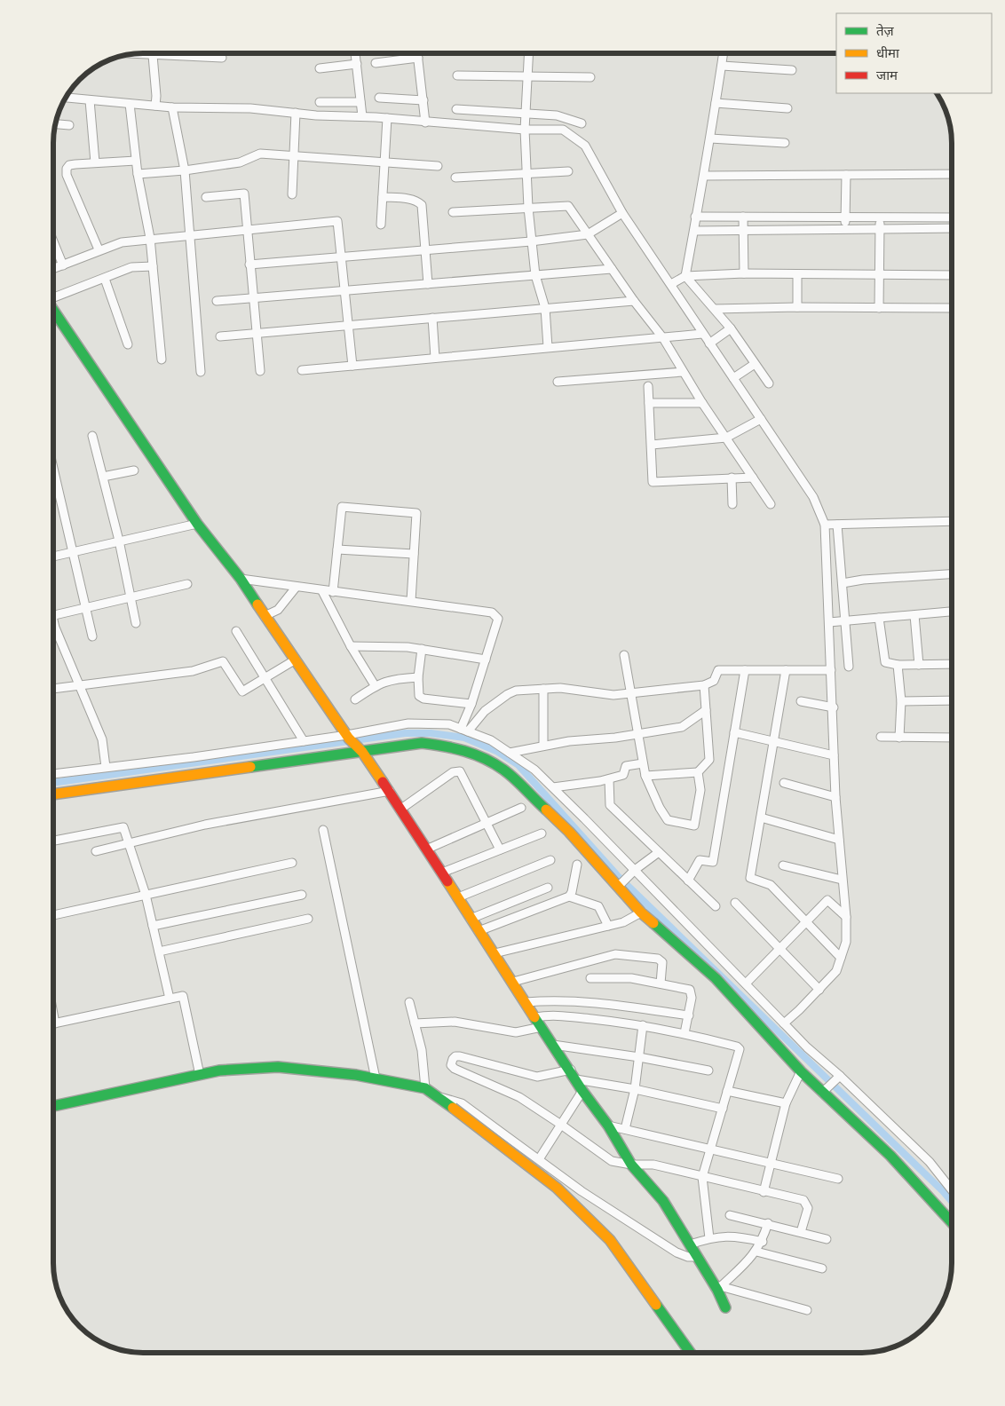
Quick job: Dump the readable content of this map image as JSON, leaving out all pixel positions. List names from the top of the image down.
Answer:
{
  "legend": ["तेज़", "धीमा", "जाम"]
}
